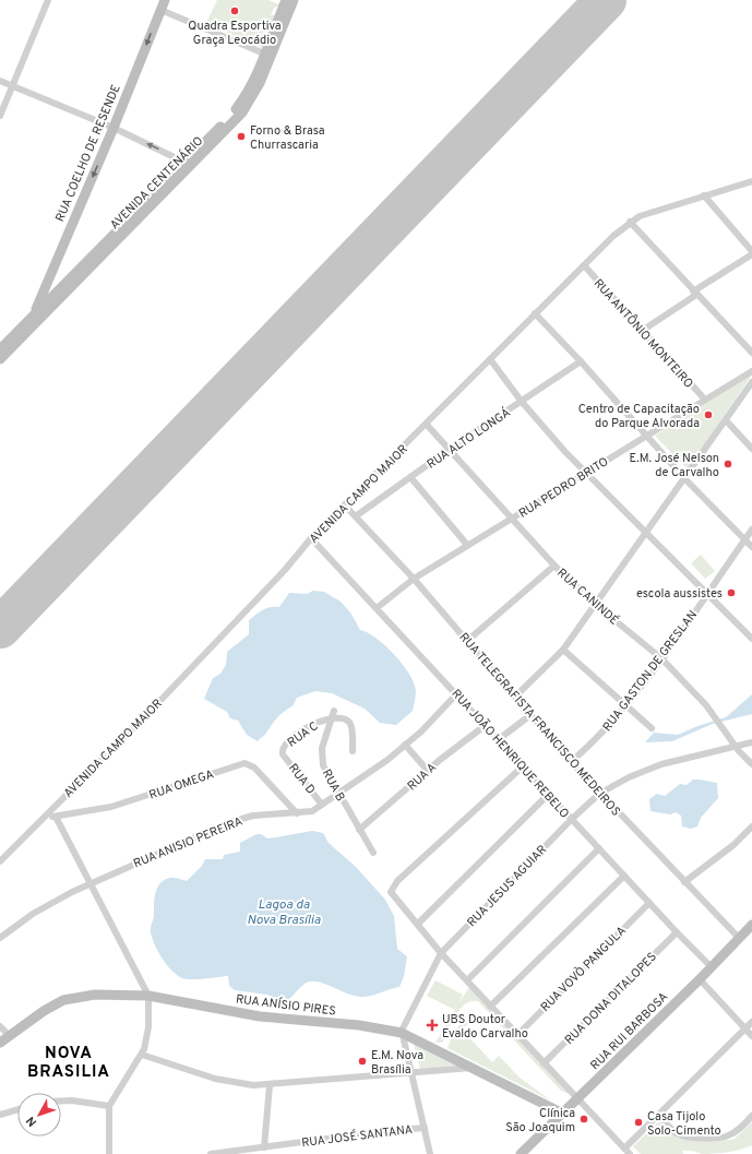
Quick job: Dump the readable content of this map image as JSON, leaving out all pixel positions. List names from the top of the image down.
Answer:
{
  "streets": {
    "main road": [
      "RUA COELHO DE RESENDE",
      "AVENIDA CENTENÁRIO",
      "RUA ANÍSIO PIRES",
      "RUA RUI BARBOSA"
    ],
    "street": [
      "RUA ANTÔNIO MONTEIRO",
      "RUA ALTO LONGÁ",
      "RUA PEDRO BRITO",
      "AVENIDA CAMPO MAIOR",
      "RUA CANINDÉ",
      "RUA GASTON DE GRESLAN",
      "RUA TELEGRAFISTA FRANCISCO MEDEIROS",
      "RUA C",
      "RUA JOÃO HENRIQUE REBELO",
      "RUA A",
      "RUA D",
      "RUA OMEGA",
      "RUA B",
      "RUA ANISIO PEREIRA",
      "RUA JESUS AGUIAR",
      "RUA VOVÒ PANGULA",
      "RUA DONA DITALOPES",
      "RUA JOSÉ SANTANA"
    ]
  },
  "crossings": [
    ["RUA COELHO DE RESENDE", "AVENIDA CENTENÁRIO"],
    ["RUA ANTÔNIO MONTEIRO", "RUA PEDRO BRITO"],
    ["RUA ANTÔNIO MONTEIRO", "AVENIDA CAMPO MAIOR"],
    ["RUA ALTO LONGÁ", "RUA CANINDÉ"],
    ["RUA ALTO LONGÁ", "RUA TELEGRAFISTA FRANCISCO MEDEIROS"],
    ["RUA PEDRO BRITO", "RUA CANINDÉ"],
    ["RUA PEDRO BRITO", "RUA TELEGRAFISTA FRANCISCO MEDEIROS"],
    ["RUA PEDRO BRITO", "RUA JOÃO HENRIQUE REBELO"],
    ["AVENIDA CAMPO MAIOR", "RUA CANINDÉ"],
    ["AVENIDA CAMPO MAIOR", "RUA TELEGRAFISTA FRANCISCO MEDEIROS"],
    ["AVENIDA CAMPO MAIOR", "RUA JOÃO HENRIQUE REBELO"],
    ["AVENIDA CAMPO MAIOR", "RUA OMEGA"],
    ["RUA CANINDÉ", "RUA GASTON DE GRESLAN"],
    ["RUA CANINDÉ", "RUA JESUS AGUIAR"],
    ["RUA GASTON DE GRESLAN", "RUA TELEGRAFISTA FRANCISCO MEDEIROS"],
    ["RUA TELEGRAFISTA FRANCISCO MEDEIROS", "RUA JESUS AGUIAR"],
    ["RUA TELEGRAFISTA FRANCISCO MEDEIROS", "RUA RUI BARBOSA"],
    ["RUA C", "RUA D"],
    ["RUA C", "RUA B"],
    ["RUA JOÃO HENRIQUE REBELO", "RUA A"],
    ["RUA JOÃO HENRIQUE REBELO", "RUA ANISIO PEREIRA"],
    ["RUA JOÃO HENRIQUE REBELO", "RUA JESUS AGUIAR"],
    ["RUA JOÃO HENRIQUE REBELO", "RUA VOVÒ PANGULA"],
    ["RUA JOÃO HENRIQUE REBELO", "RUA DONA DITALOPES"],
    ["RUA JOÃO HENRIQUE REBELO", "RUA RUI BARBOSA"],
    ["RUA A", "RUA B"],
    ["RUA D", "RUA ANISIO PEREIRA"],
    ["RUA OMEGA", "RUA ANISIO PEREIRA"],
    ["RUA B", "RUA ANISIO PEREIRA"],
    ["RUA JESUS AGUIAR", "RUA ANÍSIO PIRES"],
    ["RUA ANÍSIO PIRES", "RUA RUI BARBOSA"]
  ],
  "one_way": ["RUA COELHO DE RESENDE"],
  "districts": ["NOVA BRASILIA"],
  "water": ["Lagoa da Nova Brasília"],
  "places": {
    "other": [
      "Quadra Esportiva Graça Leocádio",
      "Forno & Brasa Churrascaria",
      "Centro de Capacitação do Parque Alvorada",
      "E.M. José Nelson de Carvalho",
      "escola aussistes",
      "E.M. Nova Brasília",
      "Clínica São Joaquim",
      "Casa Tijolo Solo-Cimento"
    ],
    "health": ["UBS Doutor Evaldo Carvalho"]
  },
  "north": "bottom left"
}
